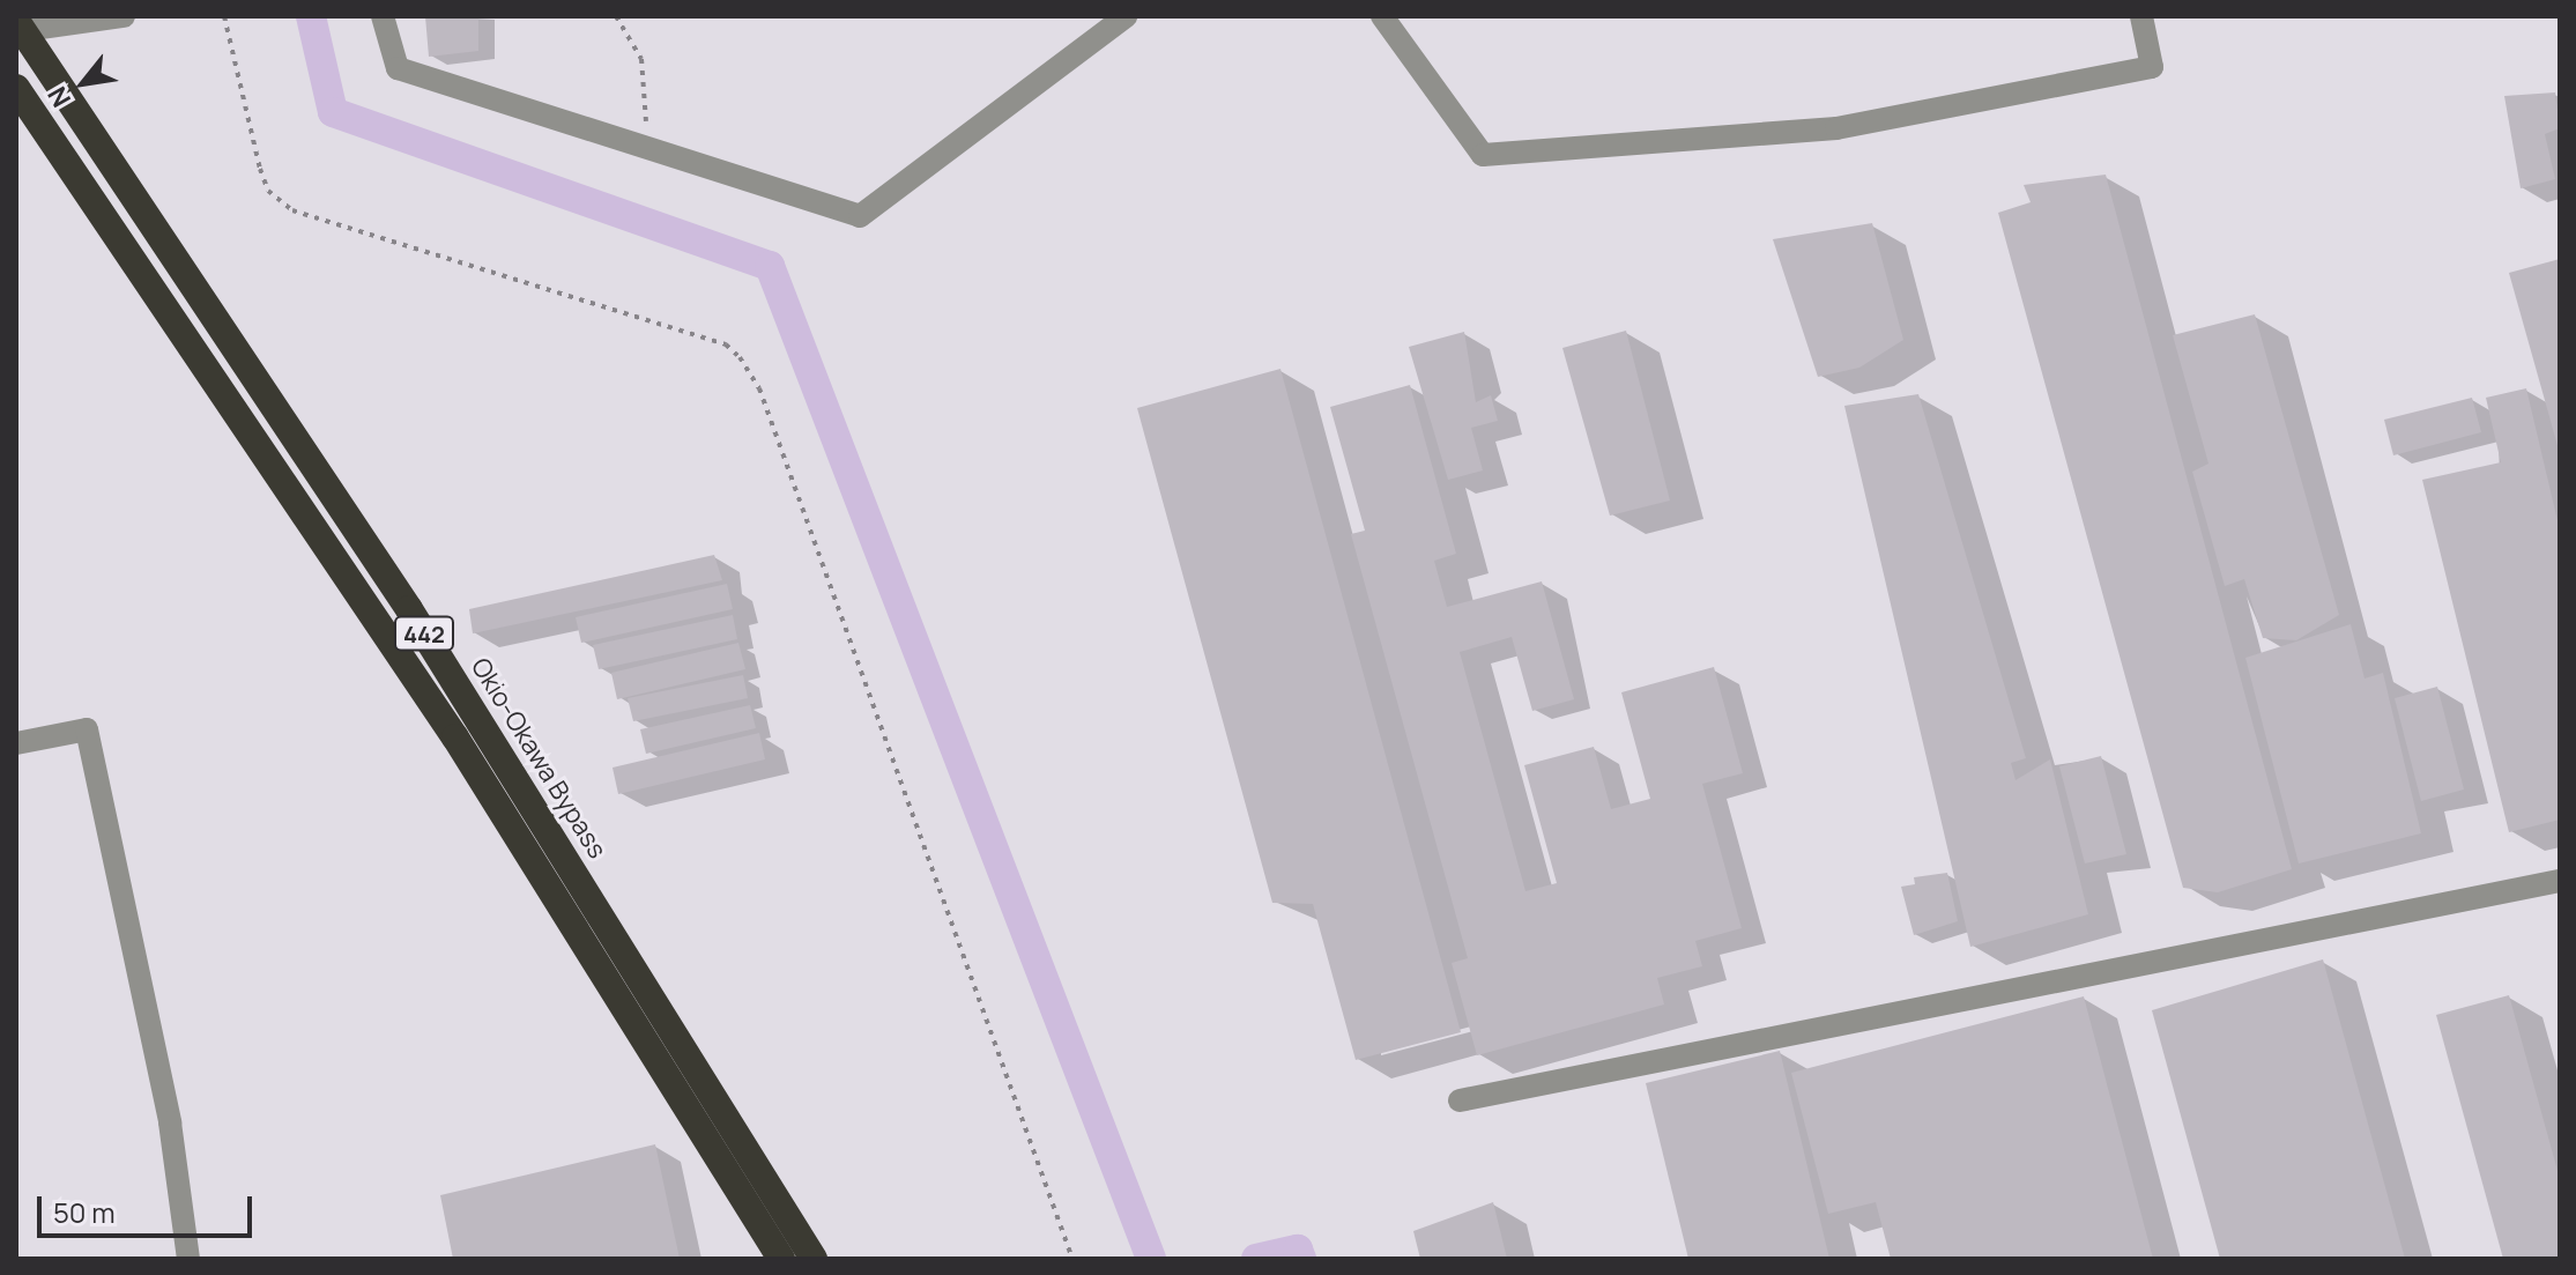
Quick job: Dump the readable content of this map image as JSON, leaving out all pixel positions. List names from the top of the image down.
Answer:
{
  "streets": {
    "highway": ["442", "Okio-Okawa Bypass"]
  },
  "scale_bar": "50 m",
  "north": "bottom left"
}
